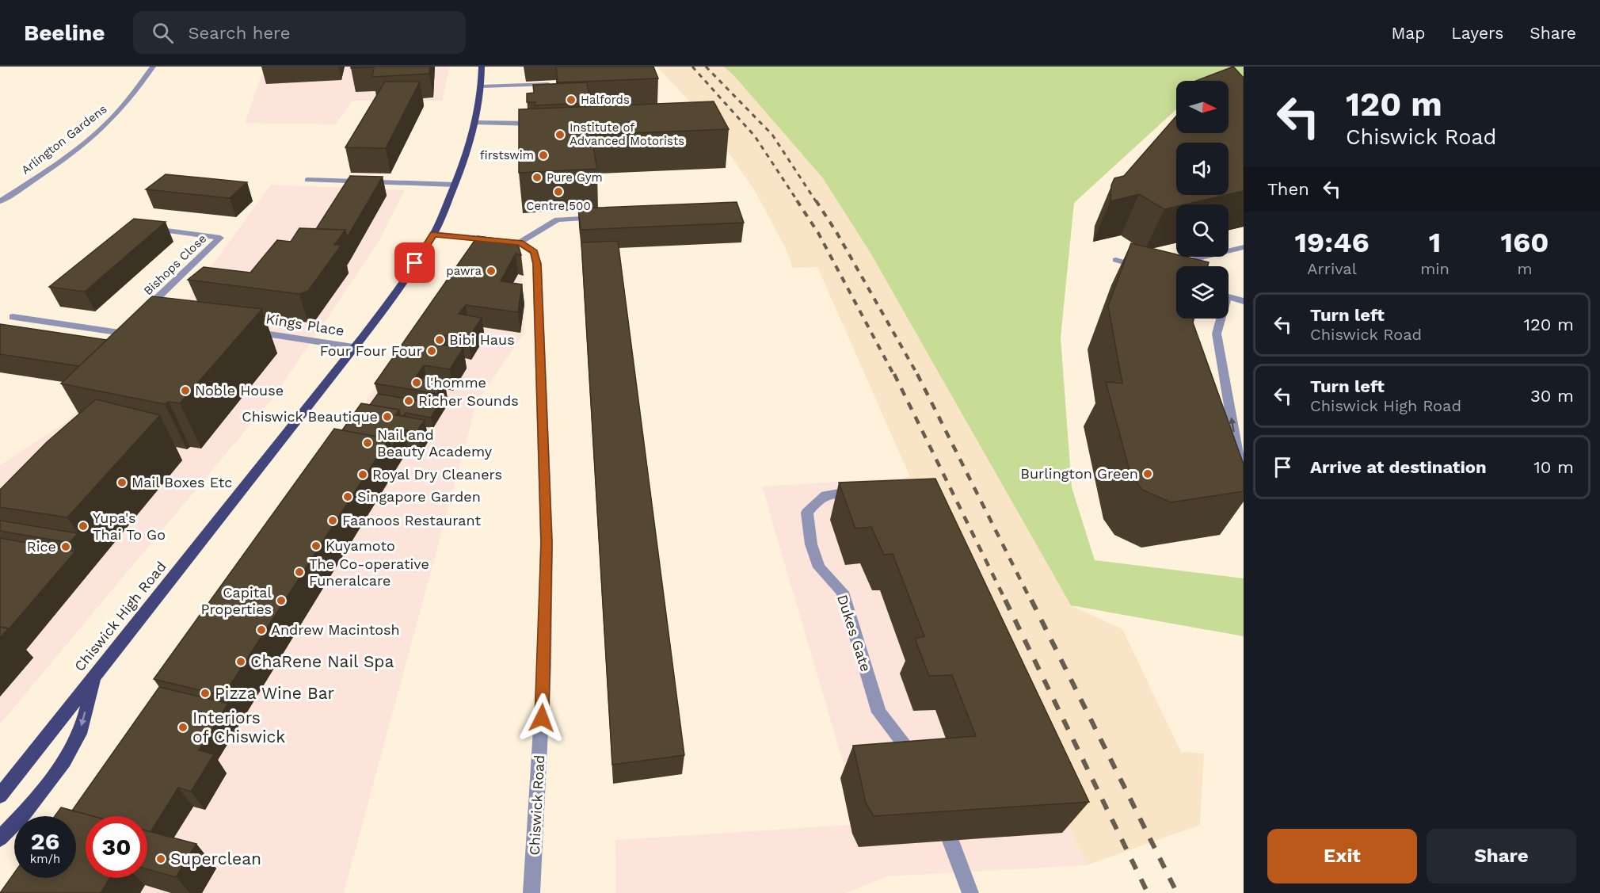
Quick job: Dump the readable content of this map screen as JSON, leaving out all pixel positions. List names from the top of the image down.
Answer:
{
  "streets": {
    "main road": ["Chiswick High Road"],
    "street": [
      "Arlington Gardens",
      "Bishops Close",
      "Kings Place",
      "Dukes Gate",
      "Chiswick Road"
    ]
  },
  "crossings": [
    ["Kings Place", "Chiswick High Road"]
  ],
  "places": [
    "Halfords",
    "Institute of Advanced Motorists",
    "firstswim",
    "Pure Gym",
    "Centre 500",
    "pawra",
    "Bibi Haus",
    "Four Four Four",
    "l'homme",
    "Noble House",
    "Richer Sounds",
    "Chiswick Beautique",
    "Nail and Beauty Academy",
    "Burlington Green",
    "Royal Dry Cleaners",
    "Mail Boxes Etc",
    "Singapore Garden",
    "Faanoos Restaurant",
    "Yupa's Thai To Go",
    "Kuyamoto",
    "Rice",
    "The Co-operative Funeralcare",
    "Capital Properties",
    "Andrew Macintosh",
    "ChaRene Nail Spa",
    "Pizza Wine Bar",
    "Interiors of Chiswick",
    "Superclean"
  ],
  "north": "right",
  "page": {
    "header": "Beeline",
    "search": "Search here",
    "nav": ["Map", "Layers", "Share"],
    "turn": ["120 m", "Chiswick Road"],
    "then": "Then",
    "eta": [
      "19:46",
      "Arrival",
      "1",
      "min",
      "160",
      "m"
    ],
    "list": [
      {
        "name": "Turn left",
        "note": "Chiswick Road",
        "value": "120 m"
      },
      {
        "name": "Turn left",
        "note": "Chiswick High Road",
        "value": "30 m"
      },
      {
        "name": "Arrive at destination",
        "value": "10 m"
      }
    ],
    "speed": "26 km/h",
    "limit": "30",
    "buttons": ["Exit", "Share"]
  }
}
